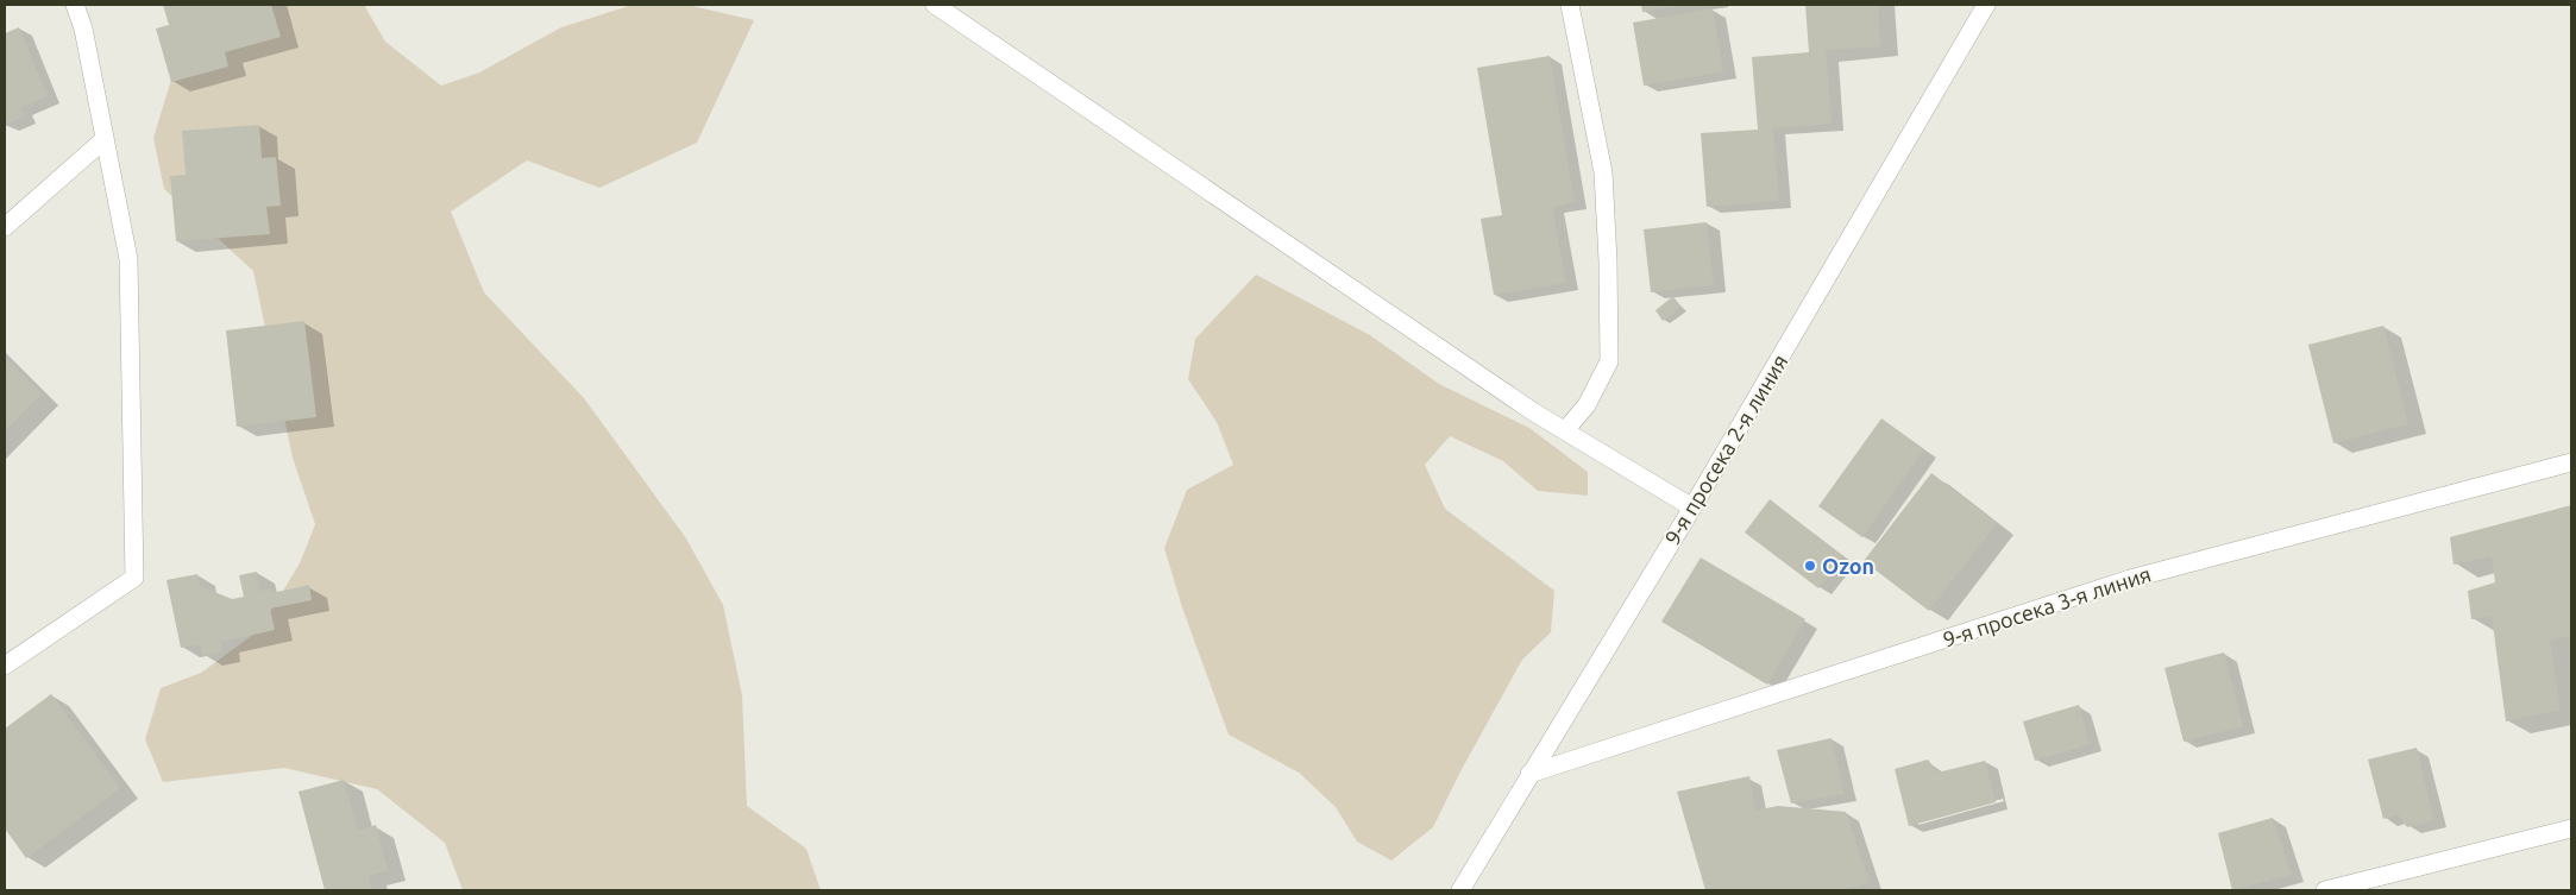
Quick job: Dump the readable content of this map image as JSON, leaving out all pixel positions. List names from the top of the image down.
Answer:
{
  "streets": {
    "street": ["9-я просека 2-я линия", "9-я просека 3-я линия"]
  },
  "crossings": [
    ["9-я просека 2-я линия", "9-я просека 3-я линия"]
  ],
  "places": ["Ozon"]
}
